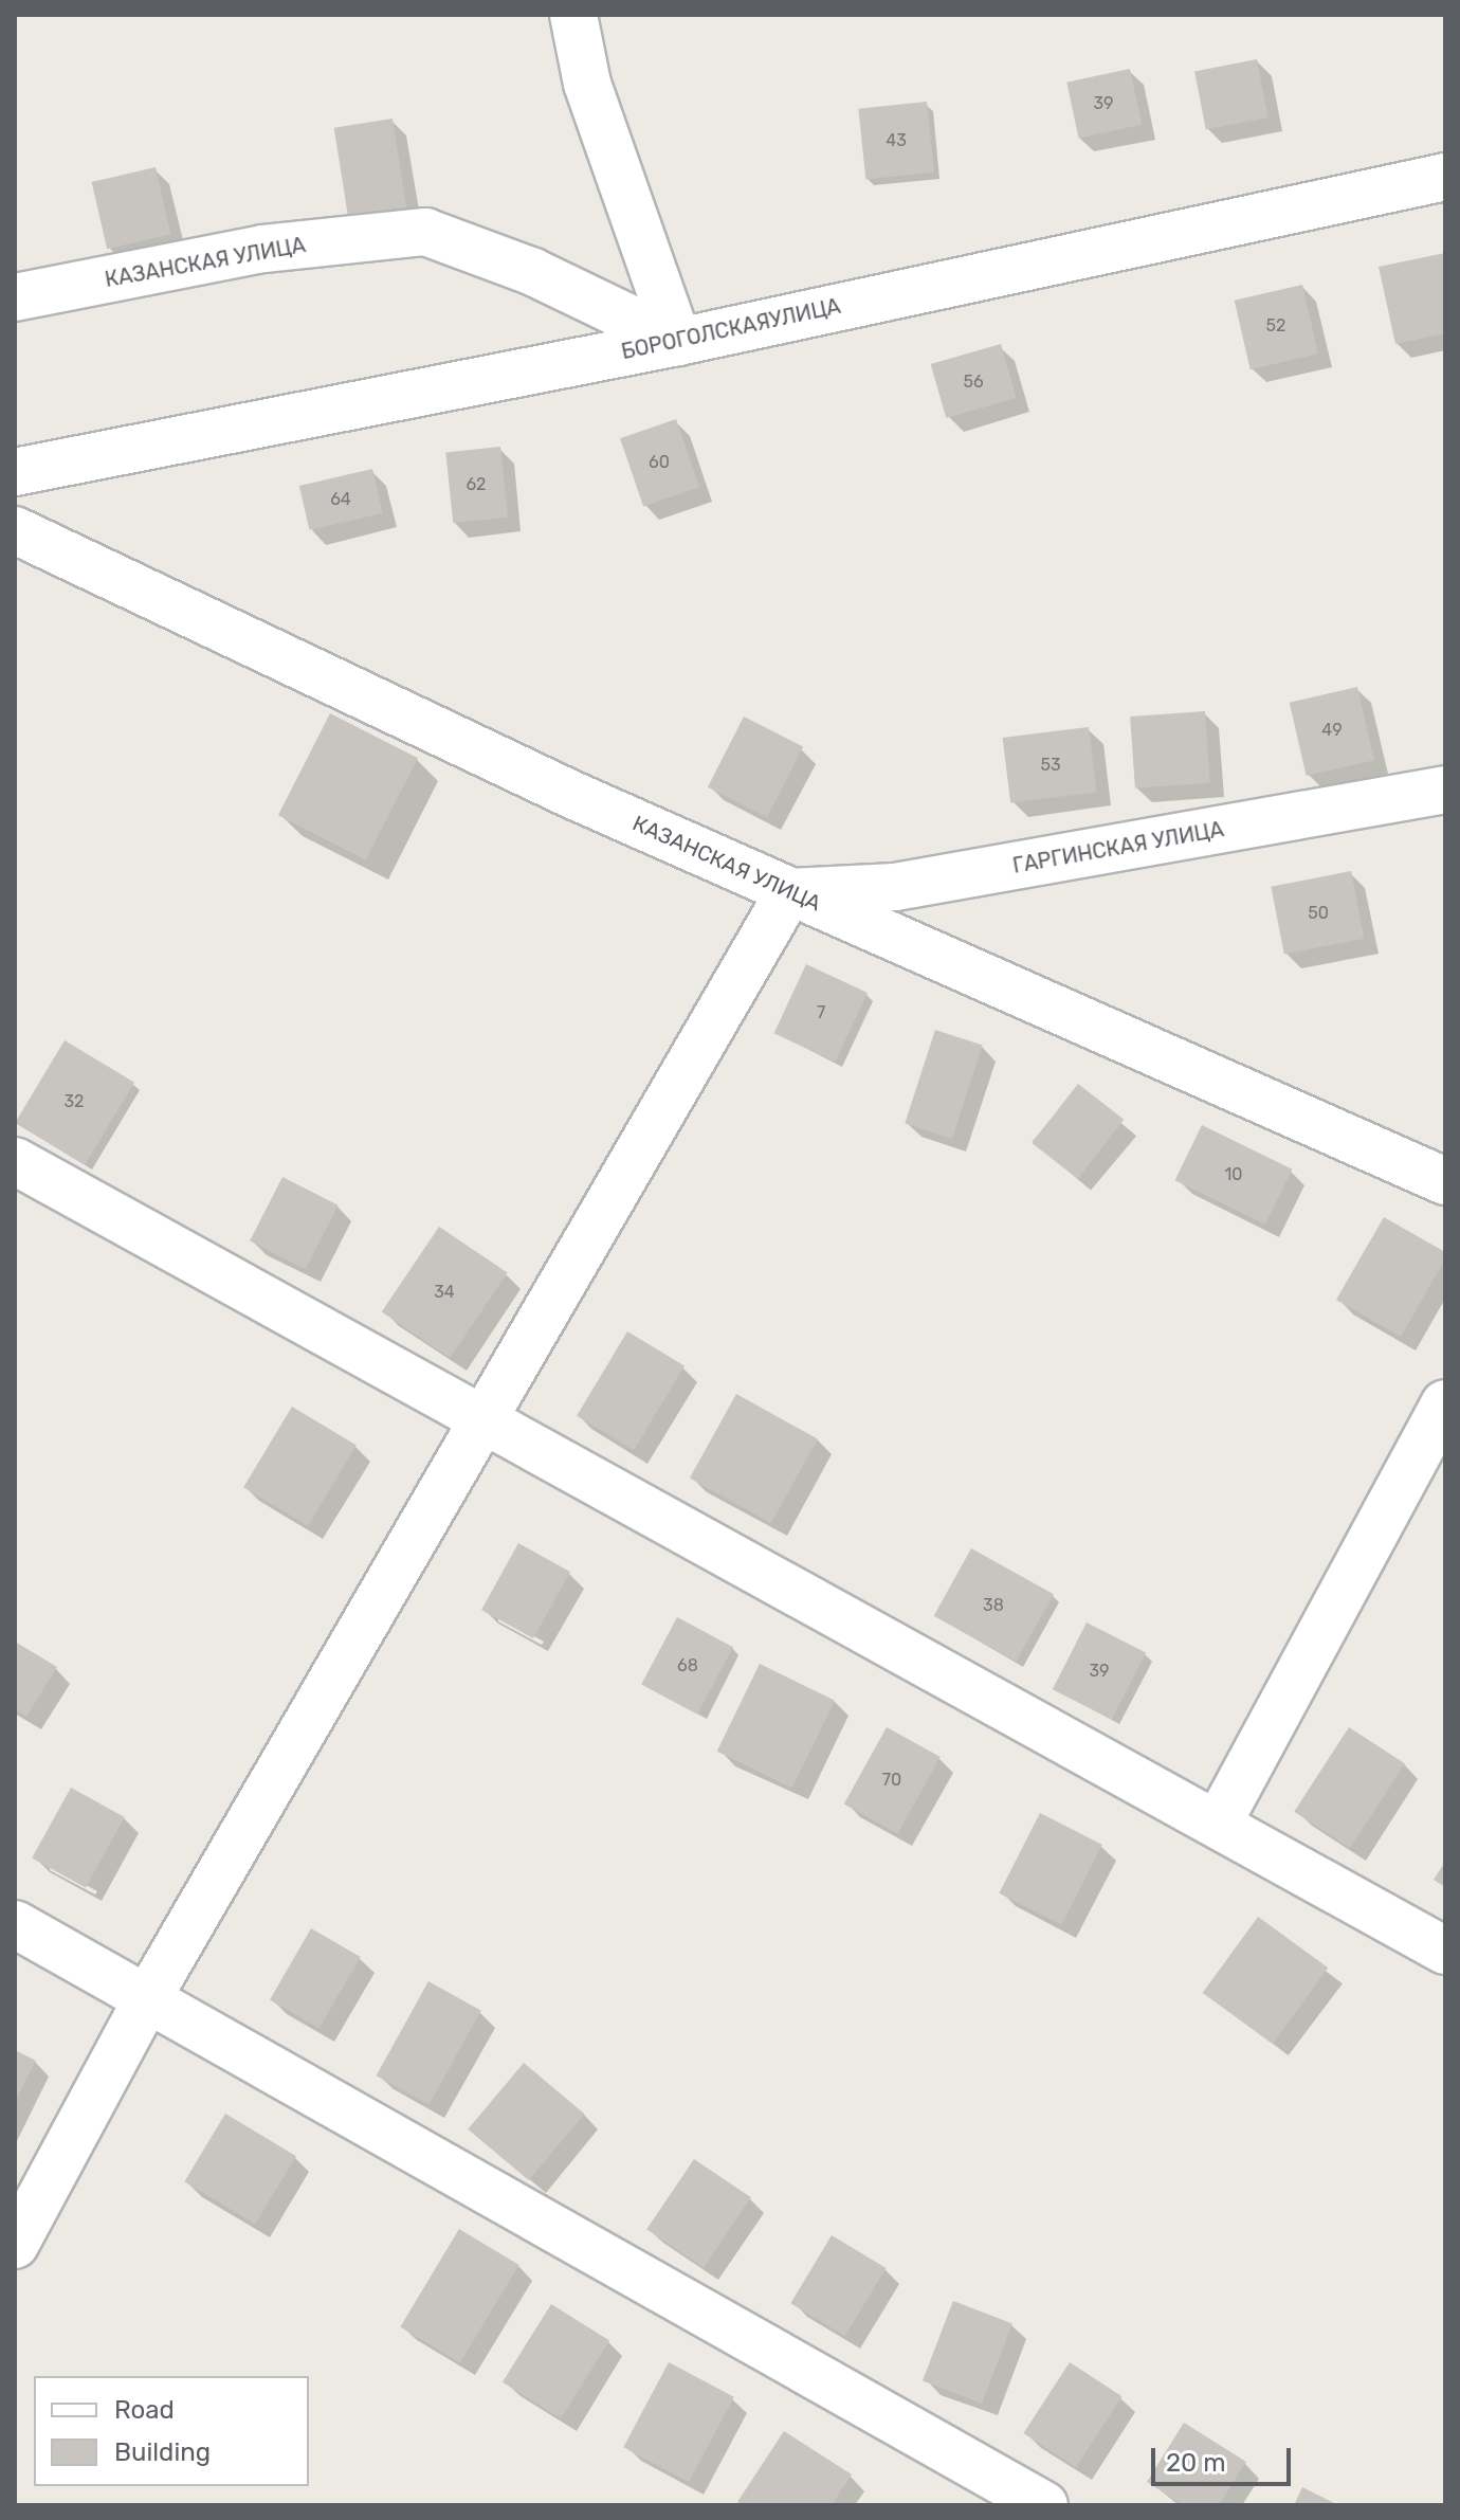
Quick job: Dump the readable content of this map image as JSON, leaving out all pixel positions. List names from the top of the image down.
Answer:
{
  "streets": {
    "street": ["КАЗАНСКАЯ УЛИЦА", "БОРОГОЛСКАЯУЛИЦА", "ГАРГИНСКАЯ УЛИЦА"]
  },
  "crossings": [
    ["КАЗАНСКАЯ УЛИЦА", "БОРОГОЛСКАЯУЛИЦА"],
    ["КАЗАНСКАЯ УЛИЦА", "ГАРГИНСКАЯ УЛИЦА"]
  ],
  "house_numbers": [
    "39",
    "43",
    "52",
    "56",
    "60",
    "62",
    "64",
    "49",
    "53",
    "50",
    "7",
    "32",
    "10",
    "34",
    "38",
    "68",
    "39",
    "70"
  ],
  "legend": ["Road", "Building"],
  "scale_bar": "20 m"
}
